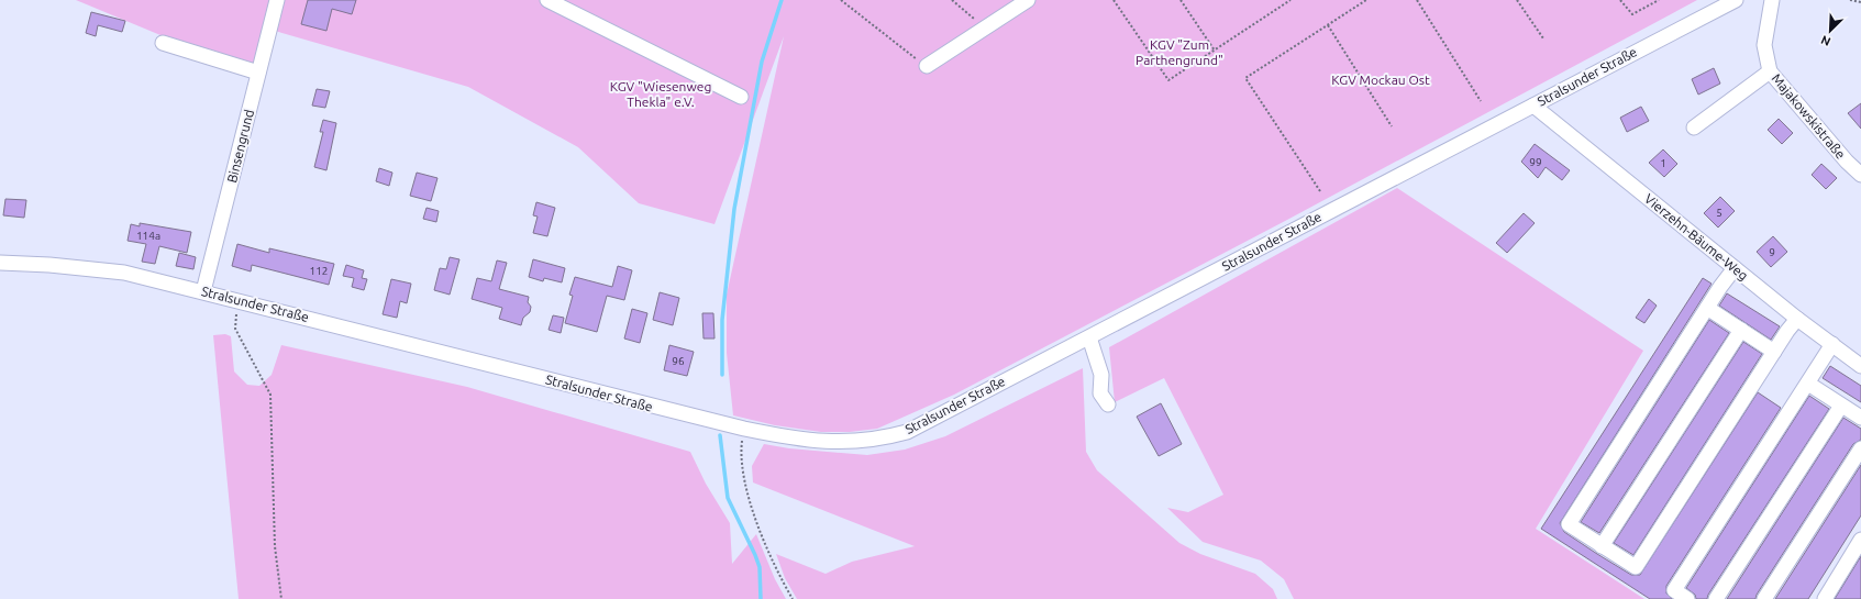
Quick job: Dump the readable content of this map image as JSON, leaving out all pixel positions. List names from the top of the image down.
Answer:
{
  "streets": {
    "street": [
      "Stralsunder Straße",
      "Majakowskistraße",
      "Binsengrund",
      "Vierzehn-Bäume-Weg"
    ]
  },
  "crossings": [
    ["Stralsunder Straße", "Binsengrund"],
    ["Stralsunder Straße", "Vierzehn-Bäume-Weg"]
  ],
  "parks": ["KGV \"Zum Parthengrund\"", "KGV Mockau Ost", "KGV \"Wiesenweg Thekla\" e.V."],
  "house_numbers": [
    "99",
    "1",
    "5",
    "114a",
    "9",
    "112",
    "96"
  ],
  "north": "bottom left"
}
